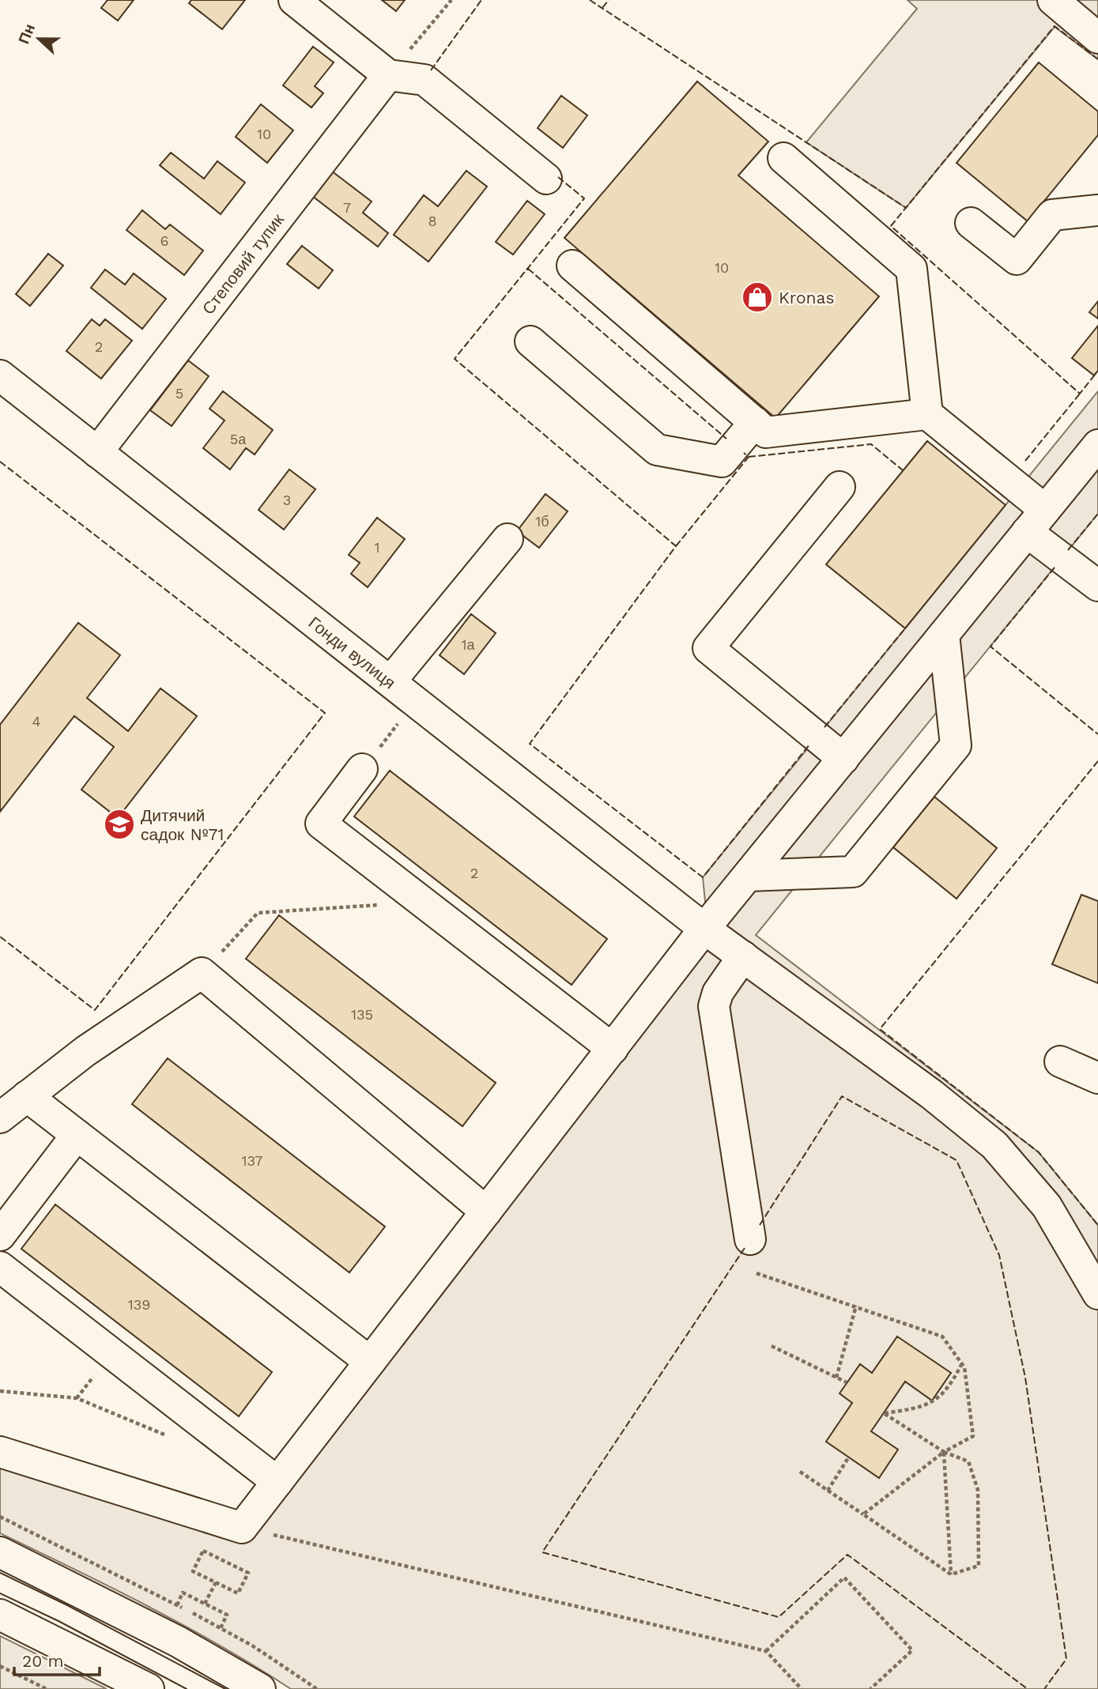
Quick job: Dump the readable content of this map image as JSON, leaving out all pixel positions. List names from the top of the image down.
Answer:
{
  "streets": {
    "street": ["Степовий тупик", "Гонди вулиця"]
  },
  "crossings": [
    ["Степовий тупик", "Гонди вулиця"]
  ],
  "places": {
    "shop": ["Kronas"],
    "school or university": ["Дитячий садок №71"]
  },
  "house_numbers": [
    "10",
    "7",
    "8",
    "6",
    "10",
    "2",
    "5",
    "5а",
    "3",
    "1б",
    "1",
    "1а",
    "4",
    "2",
    "135",
    "137",
    "139"
  ],
  "scale_bar": "20 m",
  "north": "left"
}
